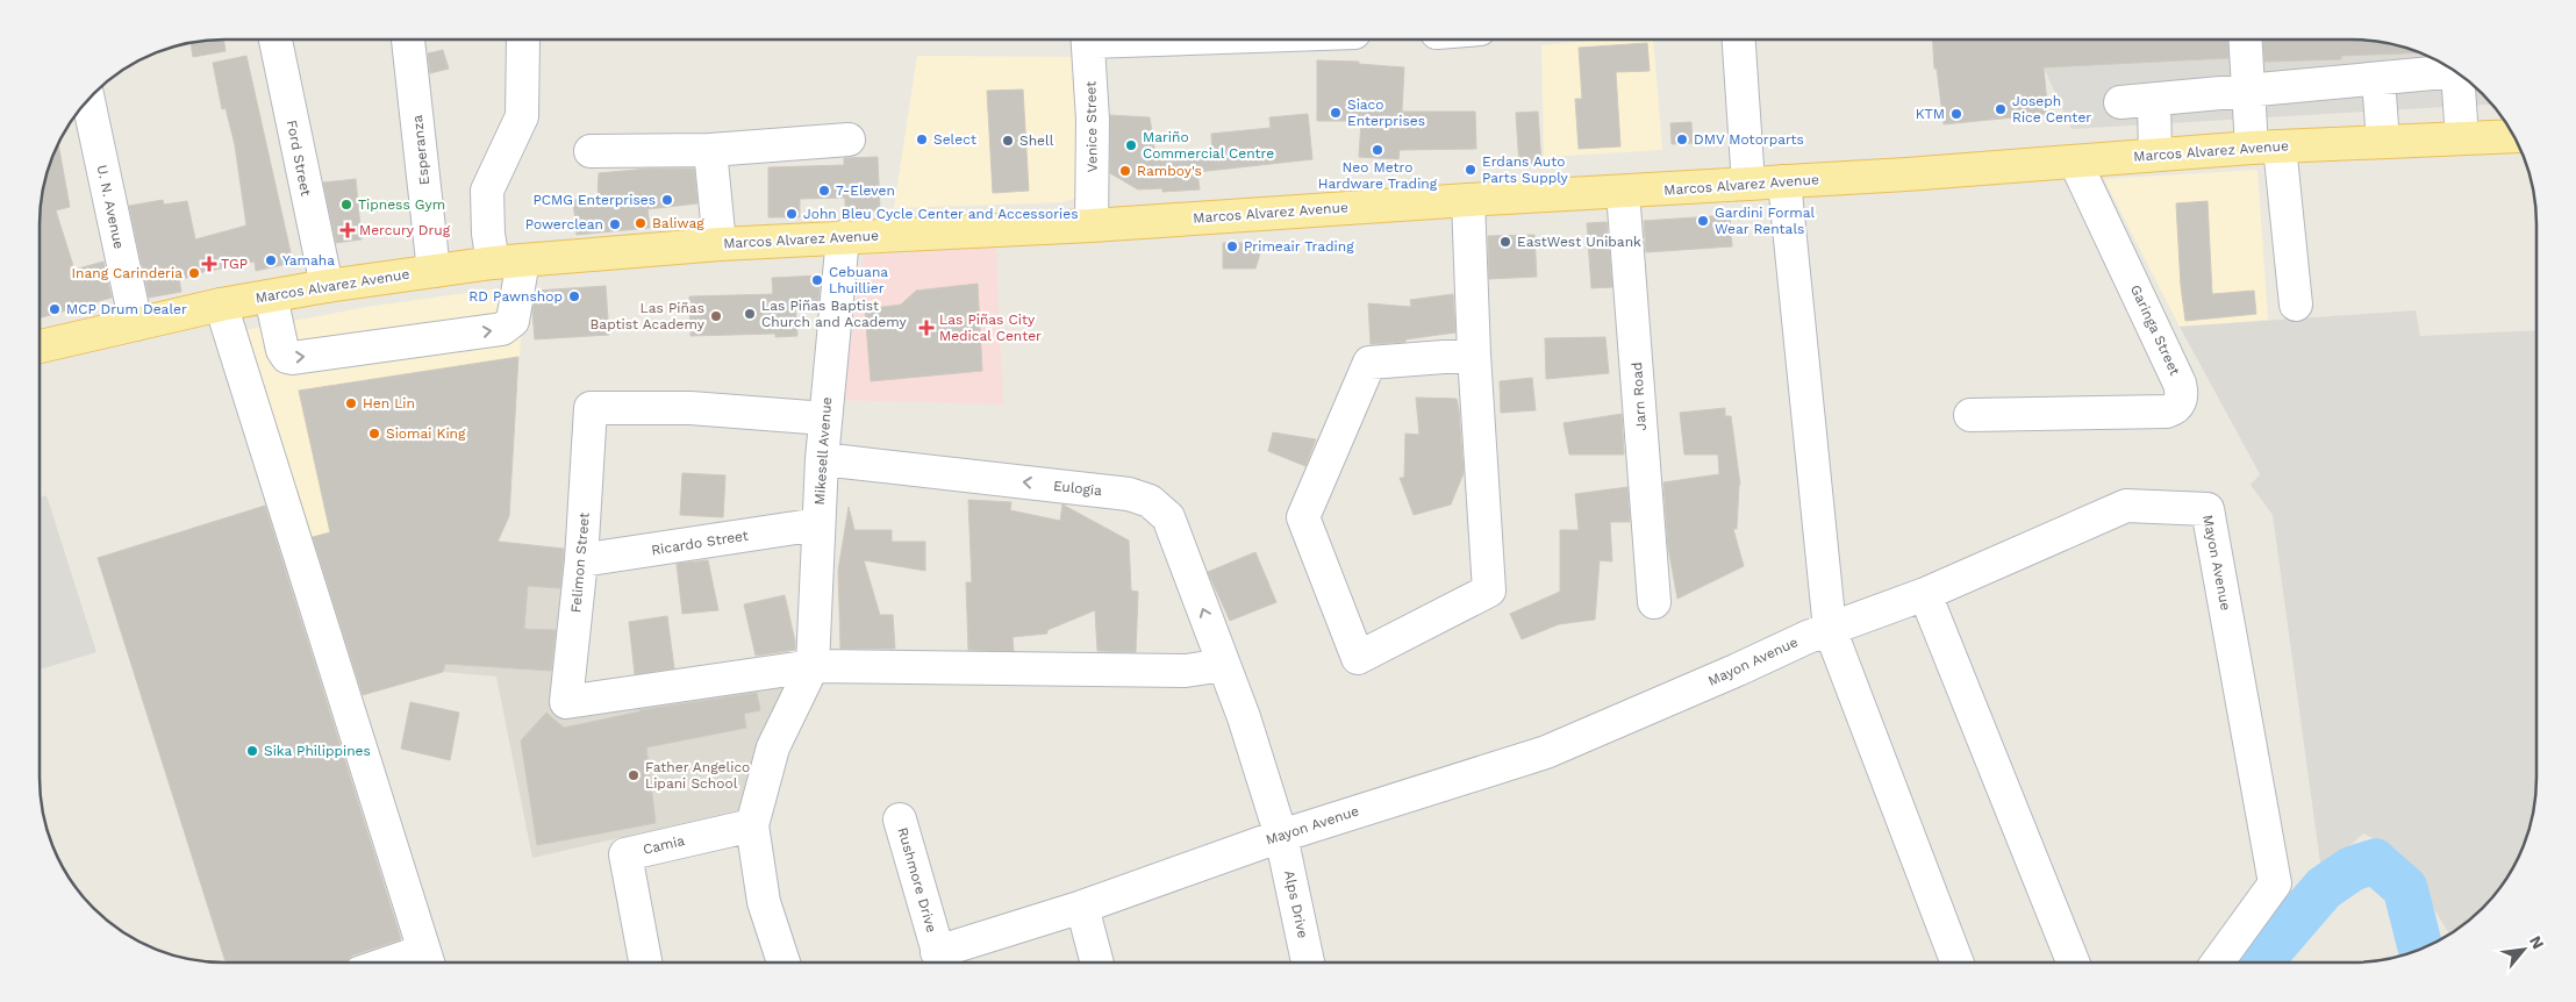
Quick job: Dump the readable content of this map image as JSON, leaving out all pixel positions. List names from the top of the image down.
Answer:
{
  "streets": {
    "main road": ["Marcos Alvarez Avenue"],
    "street": [
      "Venice Street",
      "Esperanza",
      "Ford Street",
      "U. N. Avenue",
      "Garinga Street",
      "Jarn Road",
      "Mikesell Avenue",
      "Eulogia",
      "Ricardo Street",
      "Felimon Street",
      "Mayon Avenue",
      "Camia",
      "Rushmore Drive",
      "Alps Drive"
    ]
  },
  "crossings": [
    ["Venice Street", "Marcos Alvarez Avenue"],
    ["Esperanza", "Marcos Alvarez Avenue"],
    ["Marcos Alvarez Avenue", "Ford Street"],
    ["Marcos Alvarez Avenue", "U. N. Avenue"],
    ["Marcos Alvarez Avenue", "Garinga Street"],
    ["Marcos Alvarez Avenue", "Jarn Road"],
    ["Marcos Alvarez Avenue", "Mikesell Avenue"],
    ["Mikesell Avenue", "Eulogia"],
    ["Mikesell Avenue", "Ricardo Street"],
    ["Mikesell Avenue", "Felimon Street"],
    ["Eulogia", "Mayon Avenue"],
    ["Eulogia", "Alps Drive"],
    ["Ricardo Street", "Felimon Street"],
    ["Mayon Avenue", "Rushmore Drive"],
    ["Mayon Avenue", "Alps Drive"]
  ],
  "one_way": ["Eulogia"],
  "places": {
    "other": [
      "Joseph Rice Center",
      "Siaco Enterprises",
      "KTM",
      "Select",
      "DMV Motorparts",
      "Shell",
      "Mariño Commercial Centre",
      "Neo Metro Hardware Trading",
      "Erdans Auto Parts Supply",
      "Ramboy's",
      "7-Eleven",
      "PCMG Enterprises",
      "Tipness Gym",
      "John Bleu Cycle Center and Accessories",
      "Gardini Formal Wear Rentals",
      "Baliwag",
      "Powerclean",
      "EastWest Unibank",
      "Primeair Trading",
      "Yamaha",
      "Inang Carinderia",
      "Cebuana Lhuillier",
      "RD Pawnshop",
      "MCP Drum Dealer",
      "Las Piñas Baptist Church and Academy",
      "Las Piñas Baptist Academy",
      "Hen Lin",
      "Siomai King",
      "Sika Philippines",
      "Father Angelico Lipani School"
    ],
    "health": ["Mercury Drug", "TGP", "Las Piñas City Medical Center"]
  },
  "north": "top right"
}
